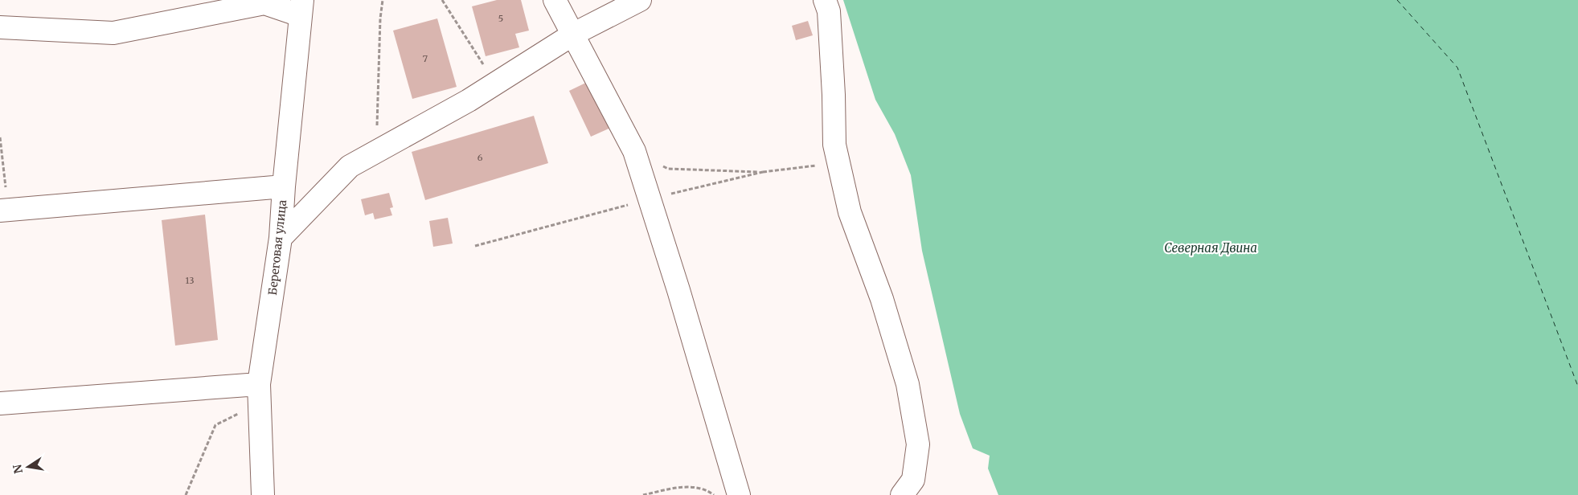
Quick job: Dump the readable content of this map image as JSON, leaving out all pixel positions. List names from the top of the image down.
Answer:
{
  "streets": {
    "street": ["Береговая улица"]
  },
  "water": ["Северная Двина"],
  "house_numbers": [
    "5",
    "7",
    "6",
    "13"
  ],
  "north": "left"
}
